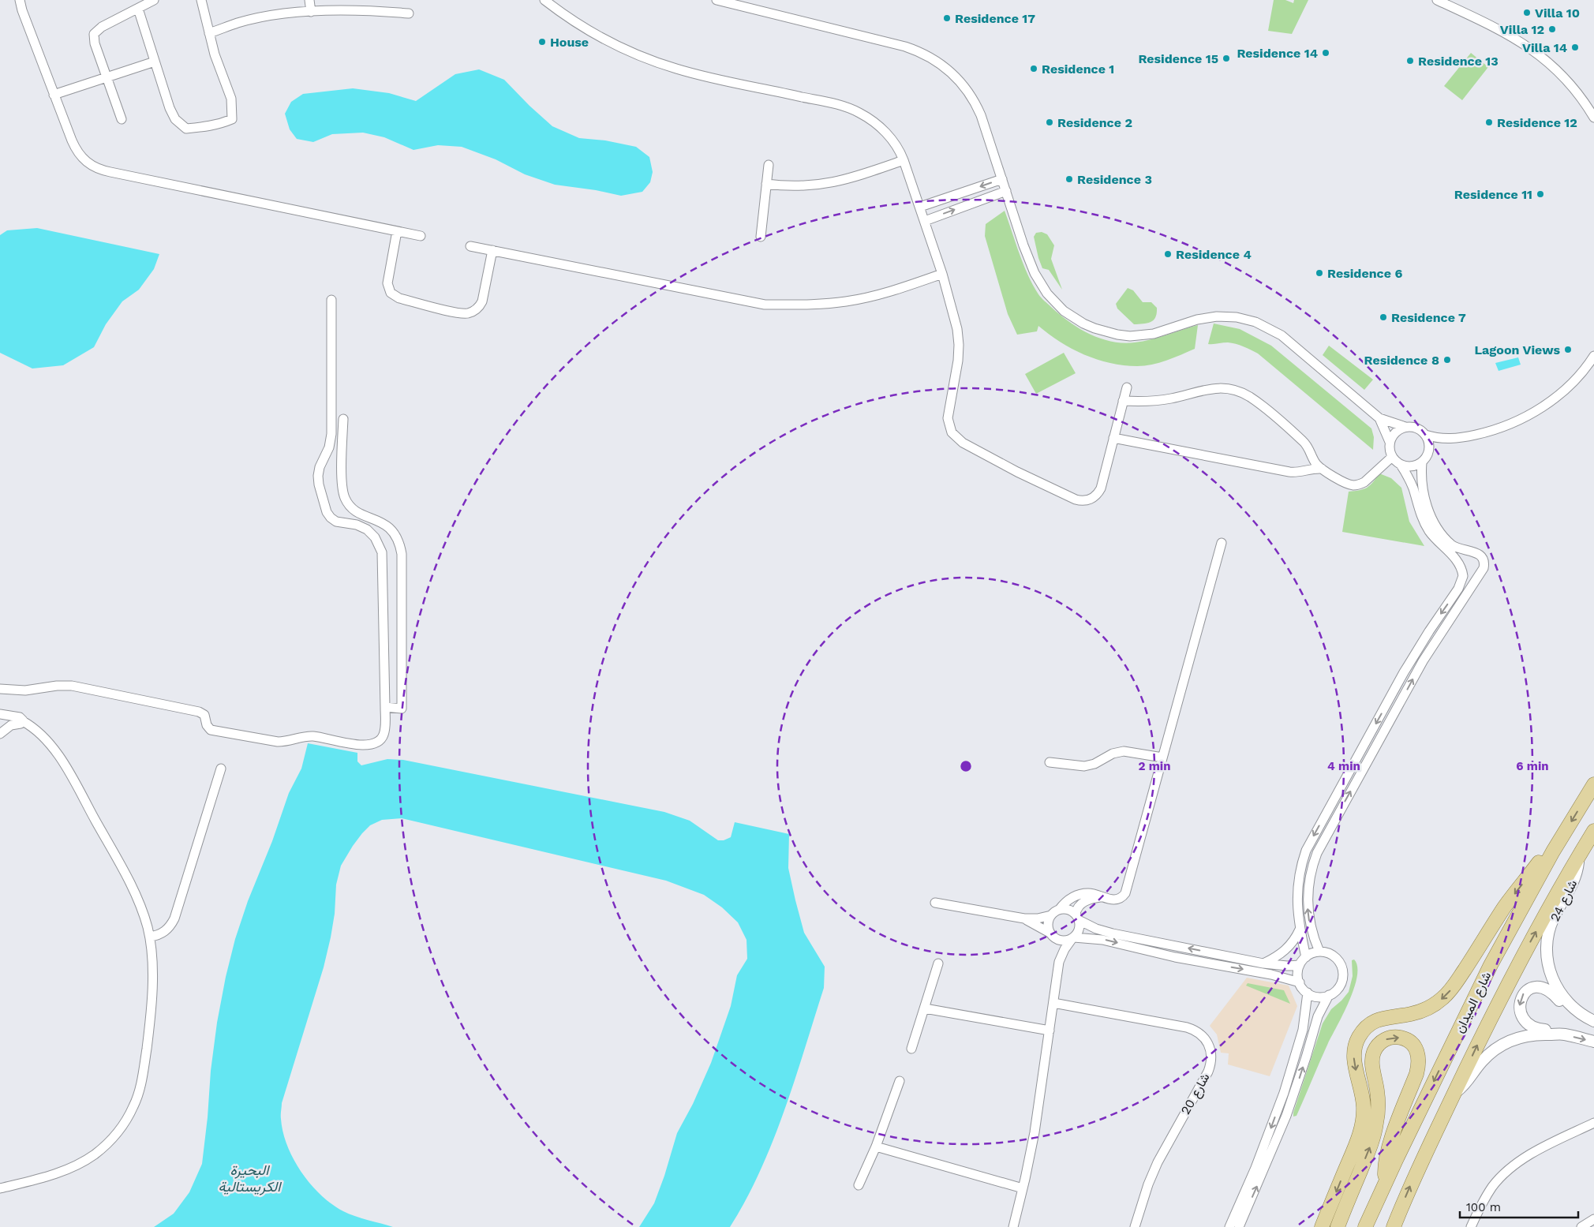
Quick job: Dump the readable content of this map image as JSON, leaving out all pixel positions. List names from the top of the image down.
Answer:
{
  "streets": {
    "main road": ["شارع الميدان"],
    "street": ["شارع 24", "شارع 20"]
  },
  "crossings": [
    ["شارع 24", "شارع الميدان"]
  ],
  "water": ["البحيرة الكريستالية"],
  "places": [
    "Villa 10",
    "Residence 17",
    "Villa 12",
    "House",
    "Villa 14",
    "Residence 14",
    "Residence 15",
    "Residence 13",
    "Residence 1",
    "Residence 2",
    "Residence 12",
    "Residence 3",
    "Residence 11",
    "Residence 4",
    "Residence 6",
    "Residence 7",
    "Lagoon Views",
    "Residence 8"
  ],
  "scale_bar": "100 m",
  "rings": ["2 min", "4 min", "6 min"]
}
